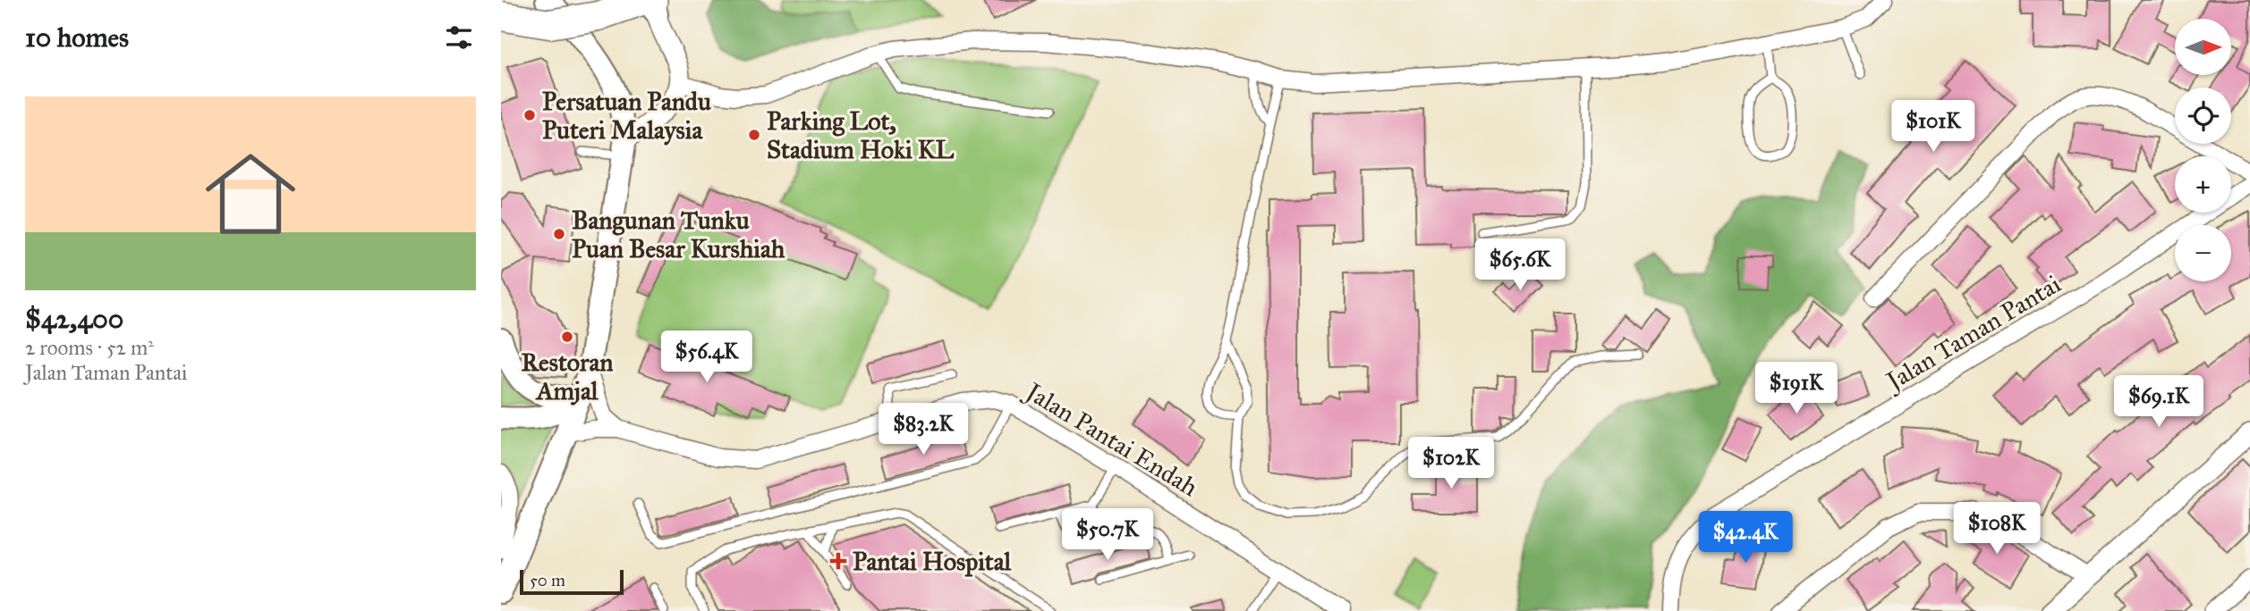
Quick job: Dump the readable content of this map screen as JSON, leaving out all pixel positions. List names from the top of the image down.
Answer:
{
  "streets": {
    "street": ["Jalan Taman Pantai", "Jalan Pantai Endah"]
  },
  "places": {
    "other": [
      "Persatuan Pandu Puteri Malaysia",
      "Parking Lot, Stadium Hoki KL",
      "Bangunan Tunku Puan Besar Kurshiah",
      "Restoran Amjal"
    ],
    "health": ["Pantai Hospital"]
  },
  "scale_bar": "50 m",
  "north": "right",
  "page": {
    "heading": "10 homes",
    "map_buttons": ["+", "−"],
    "list": [
      {
        "name": "$42,400",
        "note": "2 rooms · 52 m² · Jalan Taman Pantai"
      }
    ],
    "price": [
      "$101K",
      "$65.6K",
      "$56.4K",
      "$191K",
      "$69.1K",
      "$83.2K",
      "$102K",
      "$108K",
      "$50.7K",
      "$42.4K"
    ],
    "scale": "50 m"
  }
}
